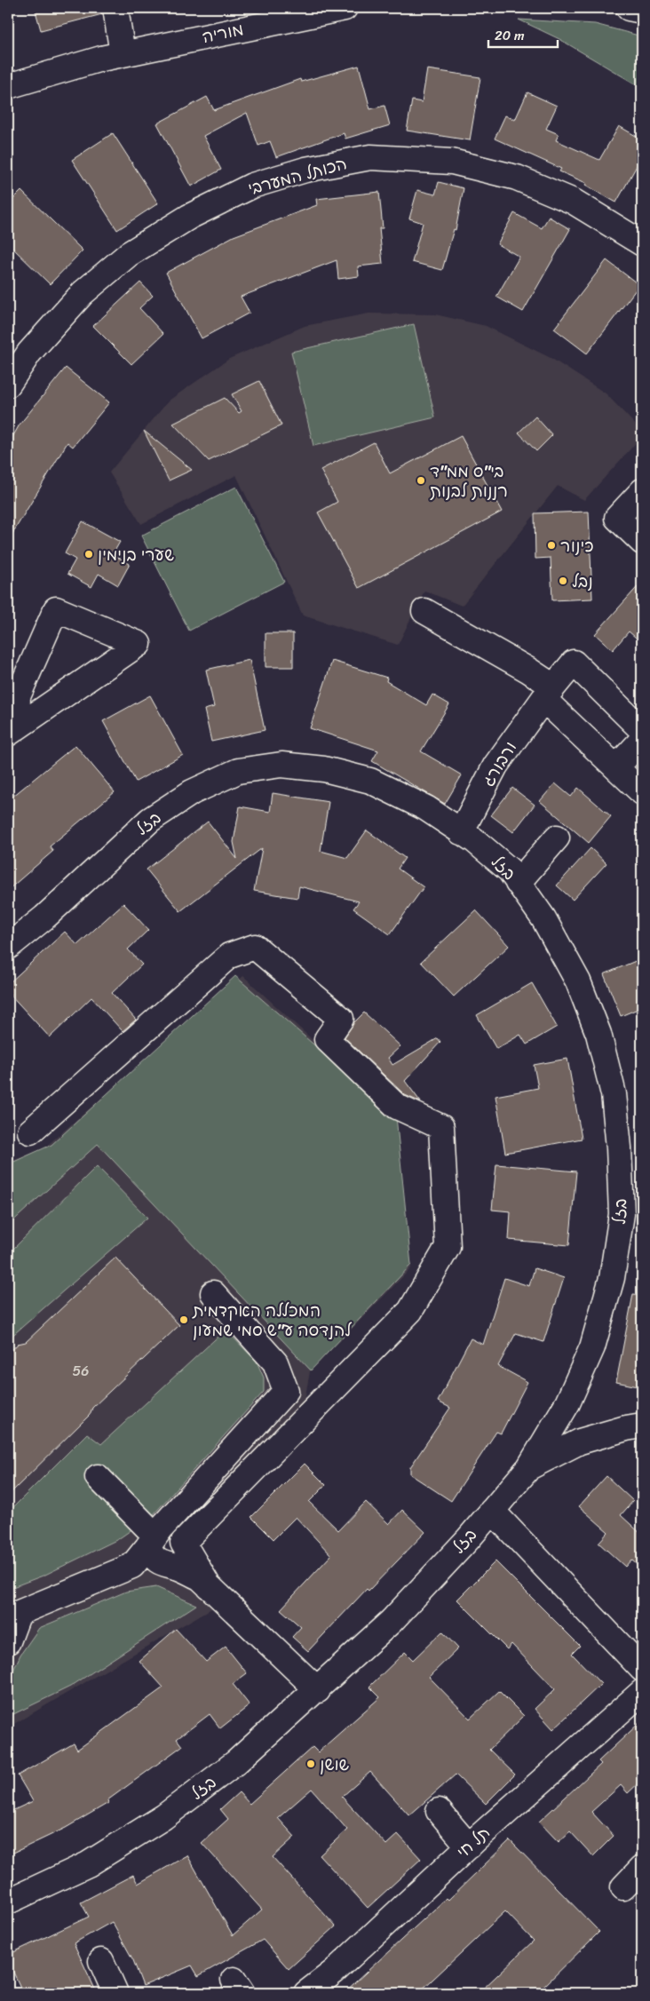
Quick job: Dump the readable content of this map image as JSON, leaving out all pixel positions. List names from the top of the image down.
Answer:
{
  "streets": {
    "street": [
      "מוריה",
      "הכותל המערבי",
      "ורבורג",
      "בזל",
      "תל חי"
    ]
  },
  "crossings": [
    ["ורבורג", "בזל"]
  ],
  "places": [
    "בי\"ס ממ\"ד רננות לבנות",
    "כינור",
    "שערי בנימין",
    "נבל",
    "המכללה האקדמית להנדסה ע\"ש סמי שמעון",
    "שושן"
  ],
  "house_numbers": ["56"],
  "scale_bar": "20 m"
}
